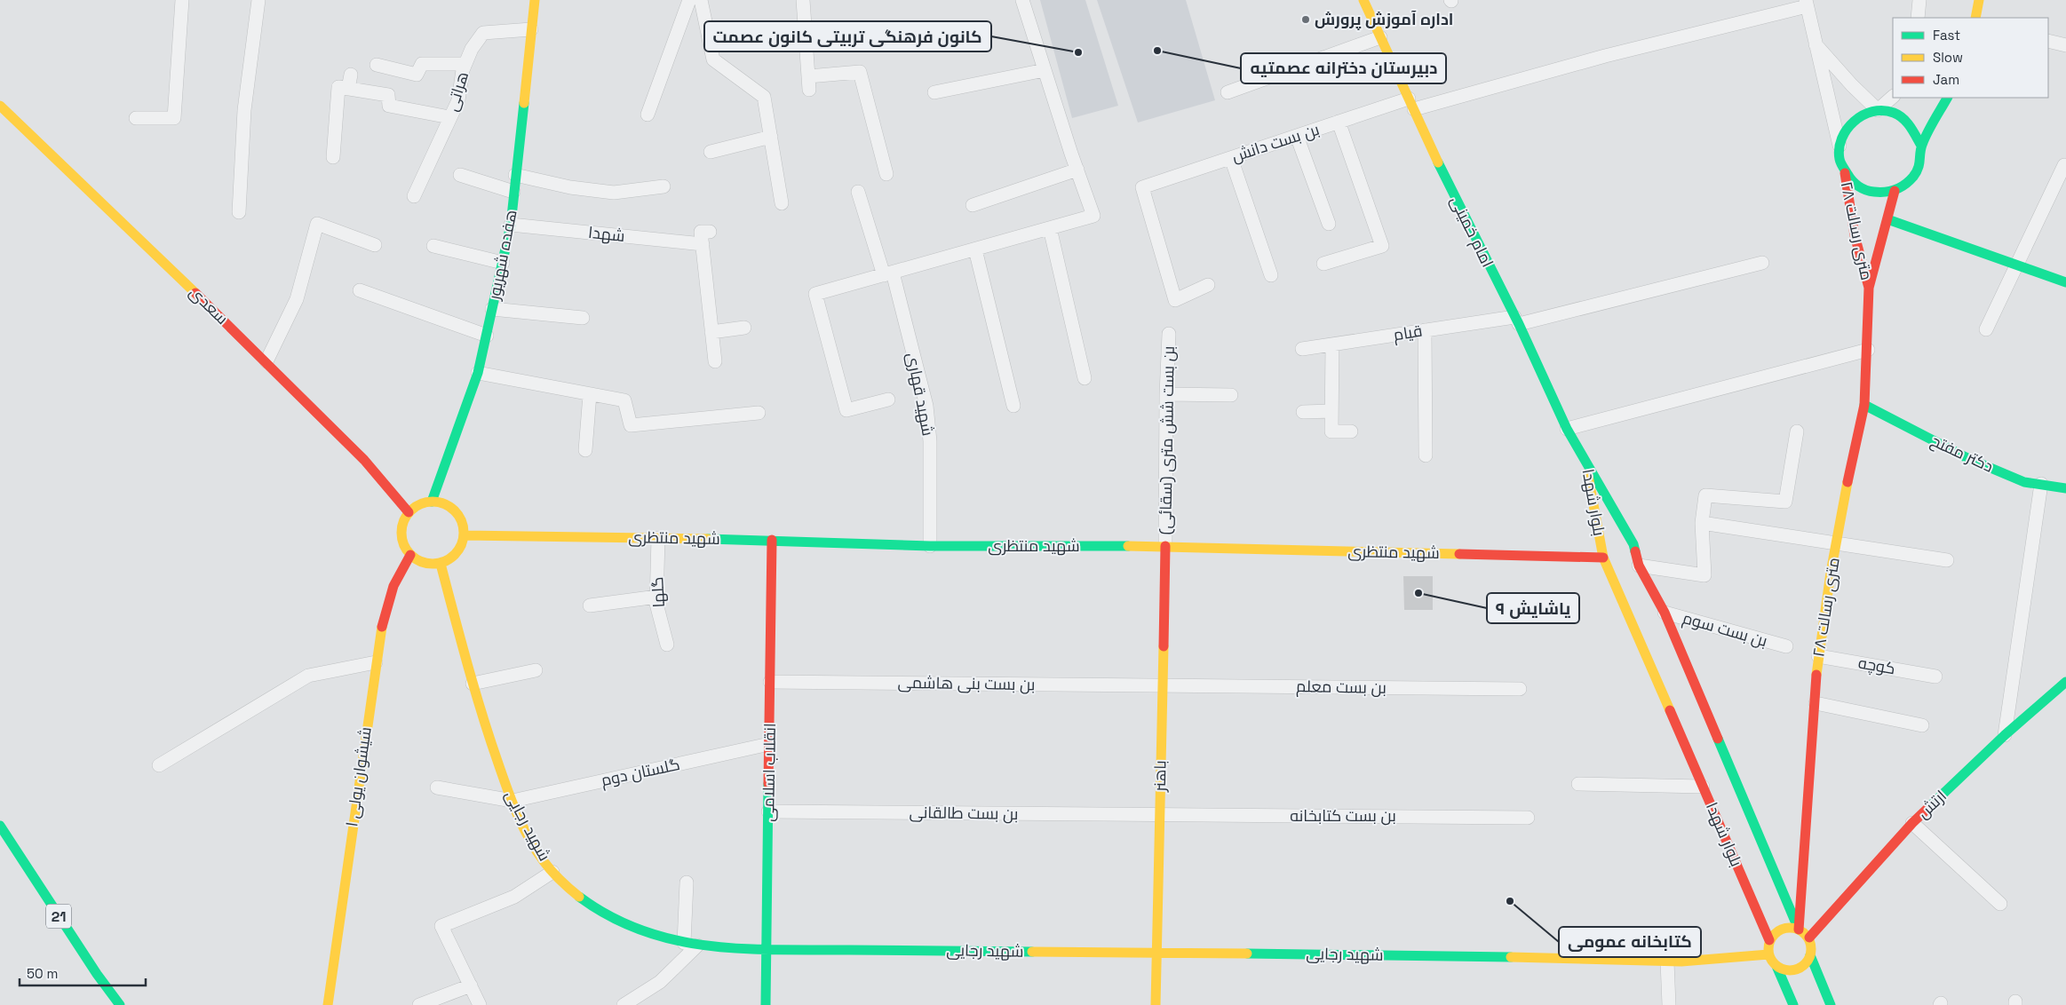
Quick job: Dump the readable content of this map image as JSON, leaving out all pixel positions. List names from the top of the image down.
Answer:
{
  "streets": {
    "main road": [
      "۲۸ متری رسالت",
      "امام خمینی",
      "هفده شهریور",
      "سعدی",
      "دکتر مفتح",
      "بلوار شهدا",
      "شهید منتظری",
      "انقلاب اسلامی",
      "باهنر",
      "شیشوان یولی ا",
      "ارتش",
      "شهید رجایی",
      "21"
    ],
    "street": [
      "هراتی",
      "بن بست دانش",
      "شهدا",
      "قیام",
      "شهید قهاری",
      "بن بست شش متری (سقائی)",
      "گلها",
      "بن بست سوم",
      "کوچه",
      "بن بست بنی هاشمی",
      "بن بست معلم",
      "گلستان دوم",
      "بن بست طالقانی",
      "بن بست کتابخانه"
    ]
  },
  "crossings": [
    ["هراتی", "هفده شهریور"],
    ["بن بست دانش", "امام خمینی"],
    ["۲۸ متری رسالت", "دکتر مفتح"],
    ["۲۸ متری رسالت", "بلوار شهدا"],
    ["۲۸ متری رسالت", "کوچه"],
    ["۲۸ متری رسالت", "ارتش"],
    ["۲۸ متری رسالت", "شهید رجایی"],
    ["امام خمینی", "قیام"],
    ["امام خمینی", "بلوار شهدا"],
    ["شهدا", "هفده شهریور"],
    ["هفده شهریور", "سعدی"],
    ["هفده شهریور", "شهید منتظری"],
    ["هفده شهریور", "شیشوان یولی ا"],
    ["هفده شهریور", "شهید رجایی"],
    ["سعدی", "شهید منتظری"],
    ["سعدی", "شیشوان یولی ا"],
    ["سعدی", "شهید رجایی"],
    ["شهید قهاری", "شهید منتظری"],
    ["بن بست شش متری (سقائی)", "شهید منتظری"],
    ["بن بست شش متری (سقائی)", "باهنر"],
    ["بلوار شهدا", "شهید منتظری"],
    ["بلوار شهدا", "بن بست سوم"],
    ["بلوار شهدا", "ارتش"],
    ["بلوار شهدا", "شهید رجایی"],
    ["شهید منتظری", "گلها"],
    ["شهید منتظری", "انقلاب اسلامی"],
    ["شهید منتظری", "باهنر"],
    ["شهید منتظری", "شیشوان یولی ا"],
    ["شهید منتظری", "شهید رجایی"],
    ["بن بست بنی هاشمی", "بن بست معلم"],
    ["بن بست بنی هاشمی", "انقلاب اسلامی"],
    ["بن بست بنی هاشمی", "باهنر"],
    ["بن بست معلم", "باهنر"],
    ["گلستان دوم", "انقلاب اسلامی"],
    ["گلستان دوم", "شهید رجایی"],
    ["انقلاب اسلامی", "بن بست طالقانی"],
    ["انقلاب اسلامی", "شهید رجایی"],
    ["باهنر", "بن بست طالقانی"],
    ["باهنر", "بن بست کتابخانه"],
    ["باهنر", "شهید رجایی"],
    ["شیشوان یولی ا", "شهید رجایی"],
    ["ارتش", "شهید رجایی"],
    ["بن بست طالقانی", "بن بست کتابخانه"]
  ],
  "places": [
    "اداره آموزش پرورش",
    "دبیرستان دخترانه عصمتیه",
    "کانون فرهنگی تربیتی کانون عصمت",
    "یاشایش ۹",
    "کتابخانه عمومی"
  ],
  "legend": ["Fast", "Slow", "Jam"],
  "scale_bar": "50 m"
}
